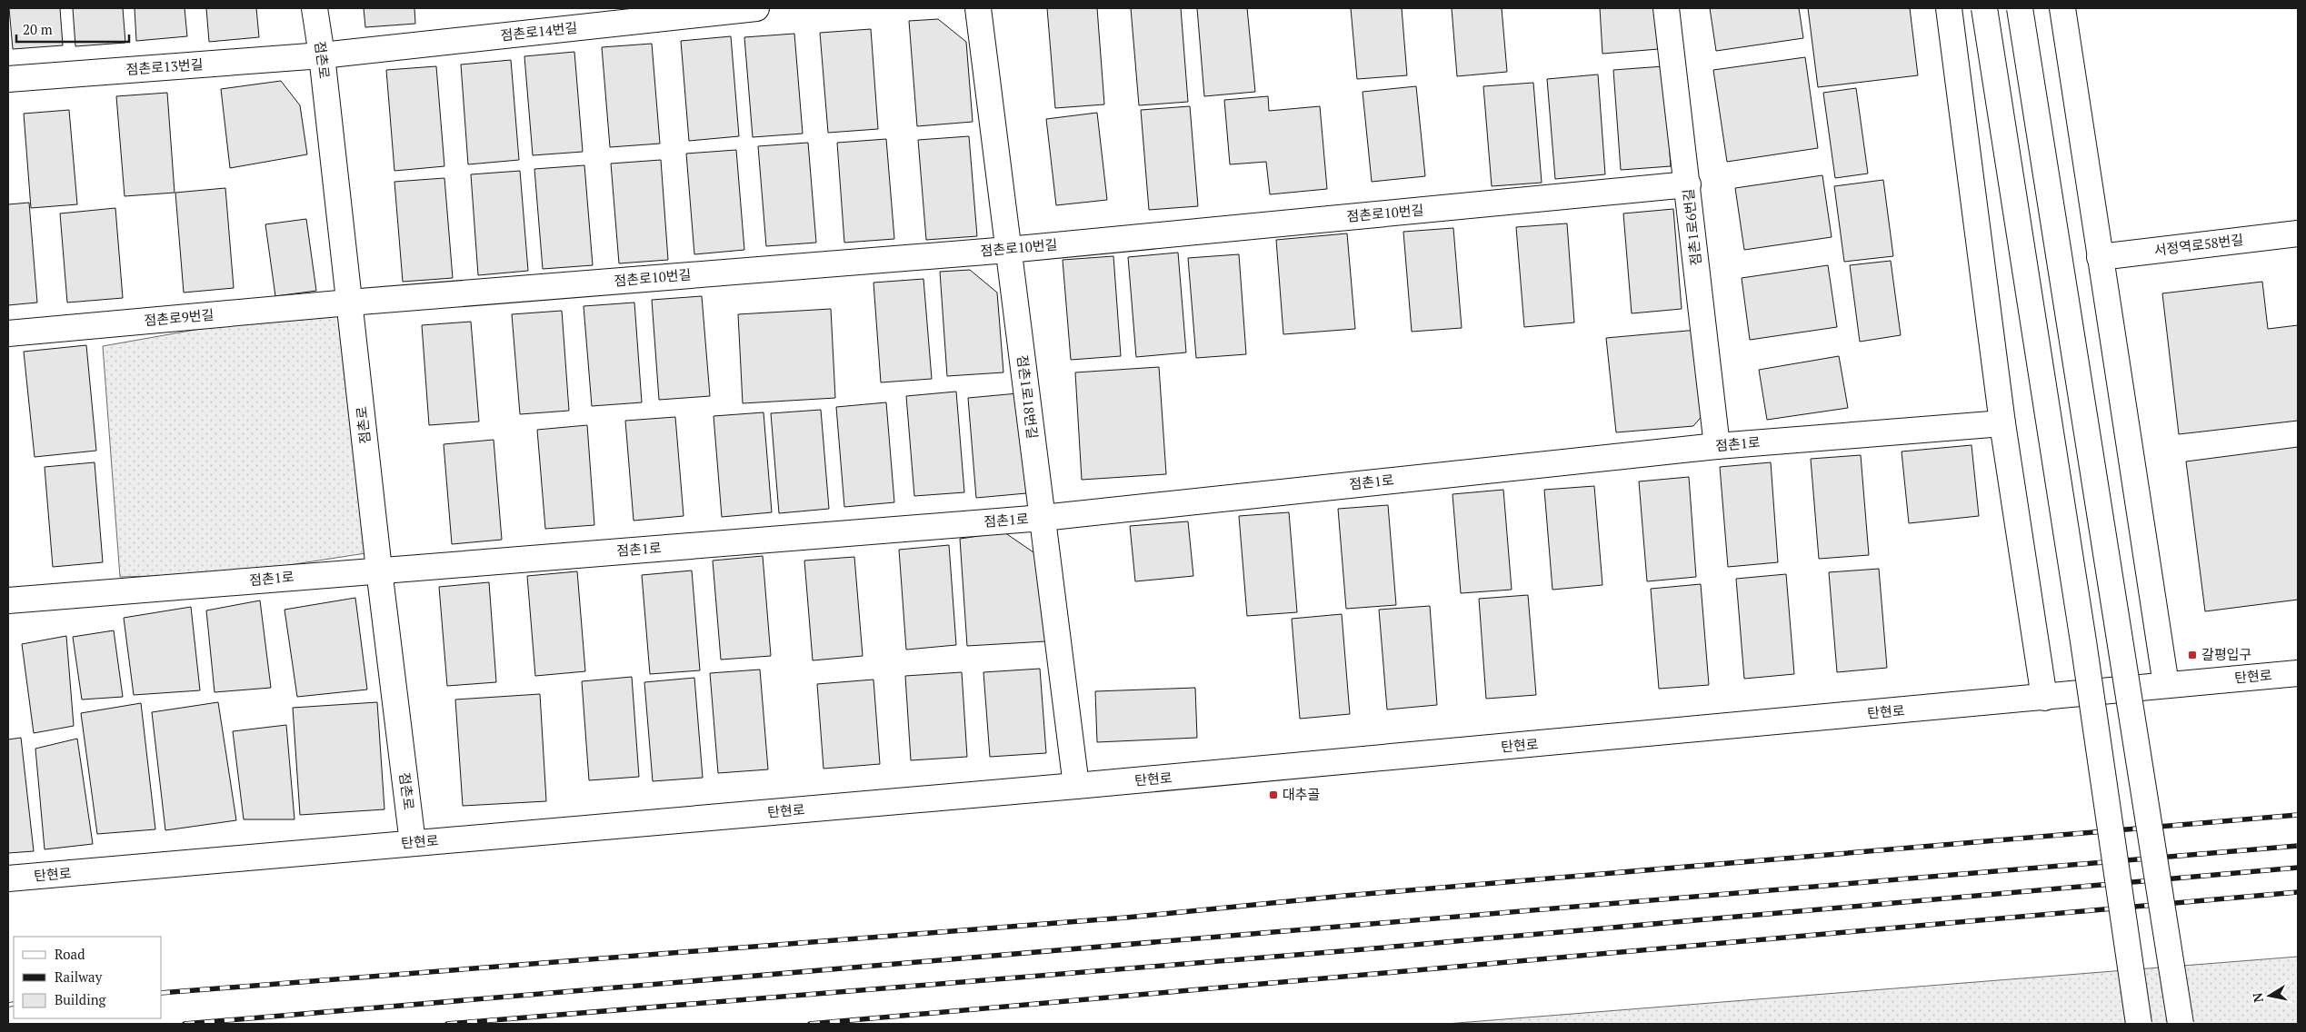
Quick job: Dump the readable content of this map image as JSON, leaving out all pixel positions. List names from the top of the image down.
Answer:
{
  "streets": {
    "street": [
      "점촌로14번길",
      "점촌로",
      "점촌로13번길",
      "점촌로10번길",
      "점촌1로6번길",
      "서정역로58번길",
      "점촌로9번길",
      "점촌1로18번길",
      "점촌1로",
      "탄현로"
    ]
  },
  "crossings": [
    ["점촌로14번길", "점촌로"],
    ["점촌로14번길", "점촌로13번길"],
    ["점촌로", "점촌로13번길"],
    ["점촌로", "점촌로10번길"],
    ["점촌로", "점촌로9번길"],
    ["점촌로", "점촌1로"],
    ["점촌로", "탄현로"],
    ["점촌로10번길", "점촌1로6번길"],
    ["점촌로10번길", "점촌로9번길"],
    ["점촌로10번길", "점촌1로18번길"],
    ["점촌1로6번길", "점촌1로"],
    ["점촌1로18번길", "점촌1로"],
    ["점촌1로18번길", "탄현로"]
  ],
  "places": {
    "transit": ["갈평입구", "대추골"]
  },
  "legend": ["Road", "Railway", "Building"],
  "scale_bar": "20 m",
  "north": "left"
}
